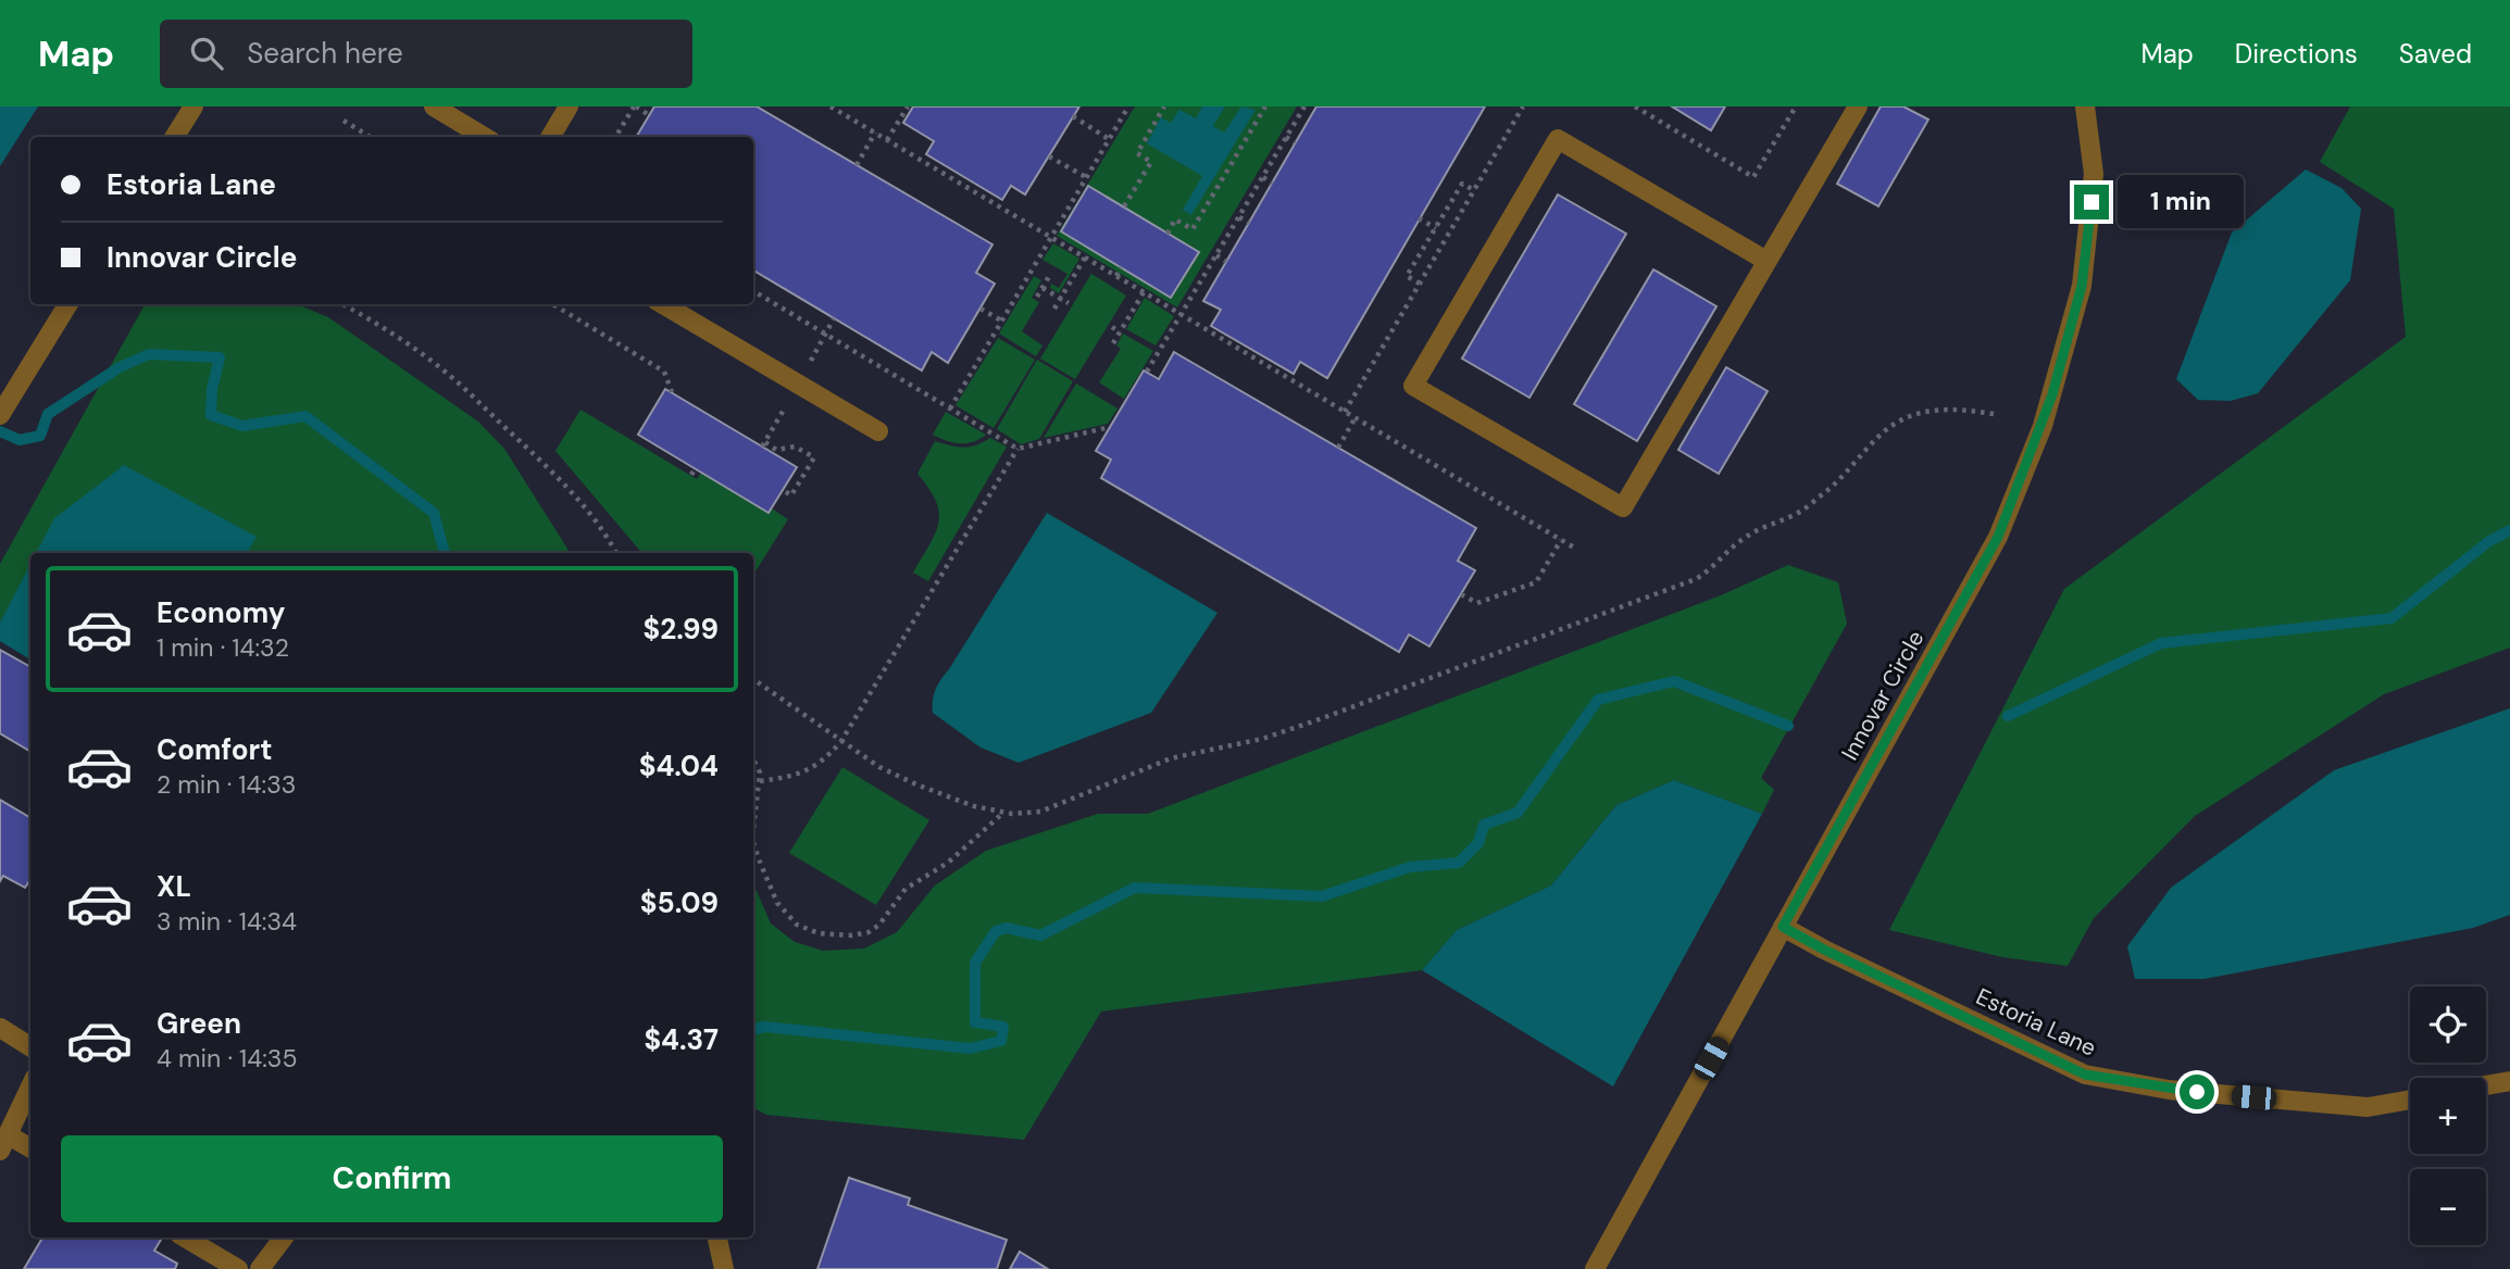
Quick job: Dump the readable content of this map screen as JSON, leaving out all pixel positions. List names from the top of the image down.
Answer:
{
  "streets": {
    "street": ["Innovar Circle", "Estoria Lane"]
  },
  "crossings": [
    ["Innovar Circle", "Estoria Lane"]
  ],
  "page": {
    "header": "Map",
    "search": "Search here",
    "nav": ["Map", "Directions", "Saved"],
    "banner": ["Estoria Lane", "Innovar Circle"],
    "bubble": "1 min",
    "list": [
      {
        "name": "Economy",
        "note": "1 min · 14:32",
        "value": "$2.99"
      },
      {
        "name": "Comfort",
        "note": "2 min · 14:33",
        "value": "$4.04"
      },
      {
        "name": "XL",
        "note": "3 min · 14:34",
        "value": "$5.09"
      },
      {
        "name": "Green",
        "note": "4 min · 14:35",
        "value": "$4.37"
      }
    ],
    "map_buttons": ["+", "−"],
    "buttons": "Confirm"
  }
}
